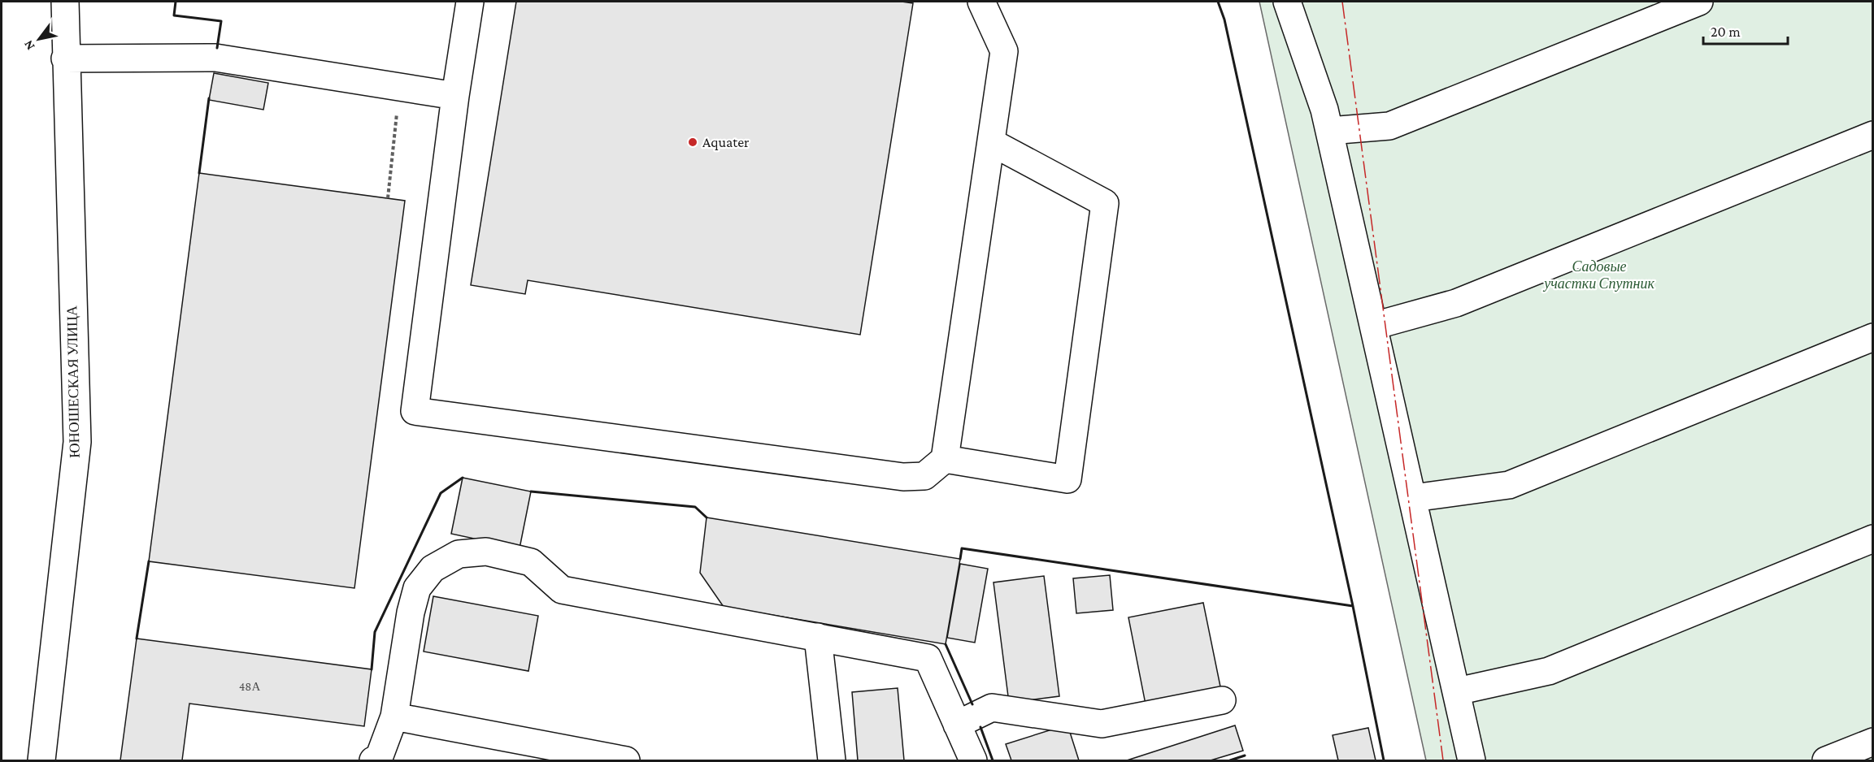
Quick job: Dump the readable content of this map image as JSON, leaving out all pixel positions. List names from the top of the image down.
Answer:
{
  "streets": {
    "street": ["ЮНОШЕСКАЯ УЛИЦА"]
  },
  "parks": ["Садовые участки Спутник"],
  "places": ["Aquater"],
  "house_numbers": ["48А"],
  "scale_bar": "20 m",
  "north": "bottom left"
}
